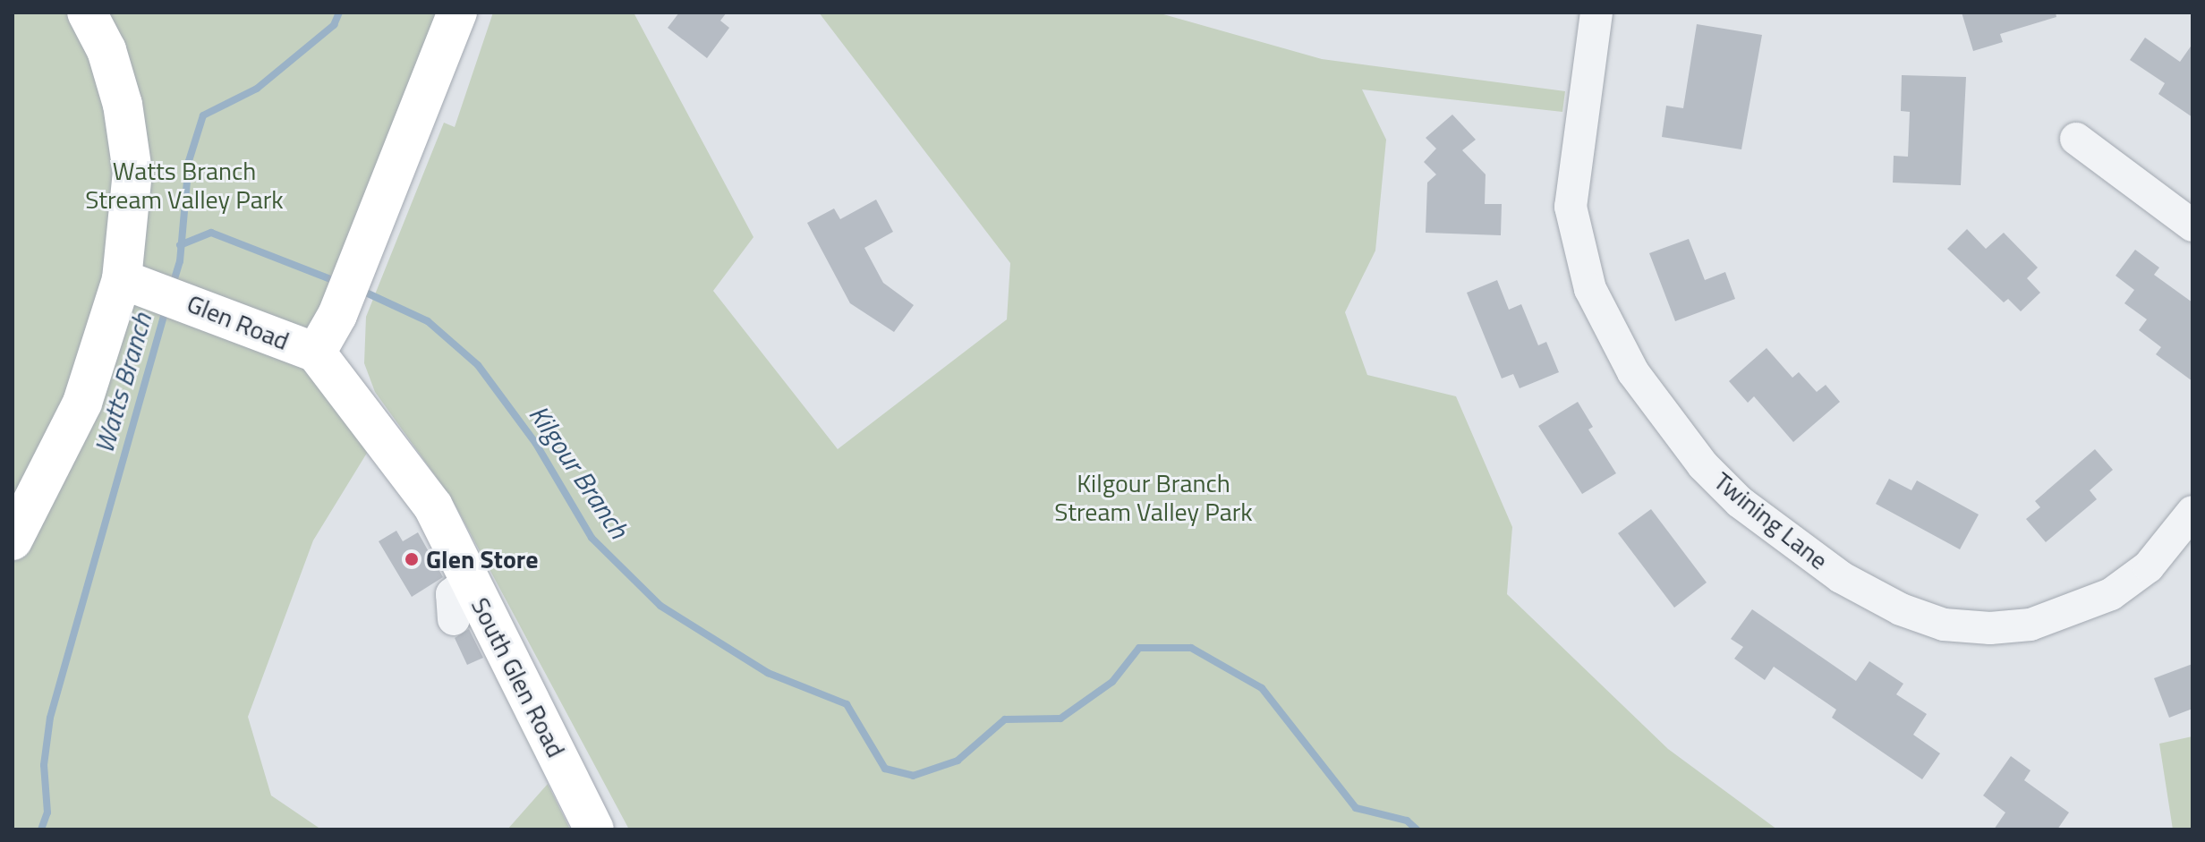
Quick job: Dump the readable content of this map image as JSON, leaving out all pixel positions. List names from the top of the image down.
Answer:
{
  "streets": {
    "main road": ["Glen Road", "South Glen Road"],
    "street": ["Twining Lane"]
  },
  "crossings": [
    ["Glen Road", "South Glen Road"]
  ],
  "water": ["Watts Branch", "Kilgour Branch"],
  "parks": ["Watts Branch Stream Valley Park", "Kilgour Branch Stream Valley Park"],
  "places": ["Glen Store"]
}
